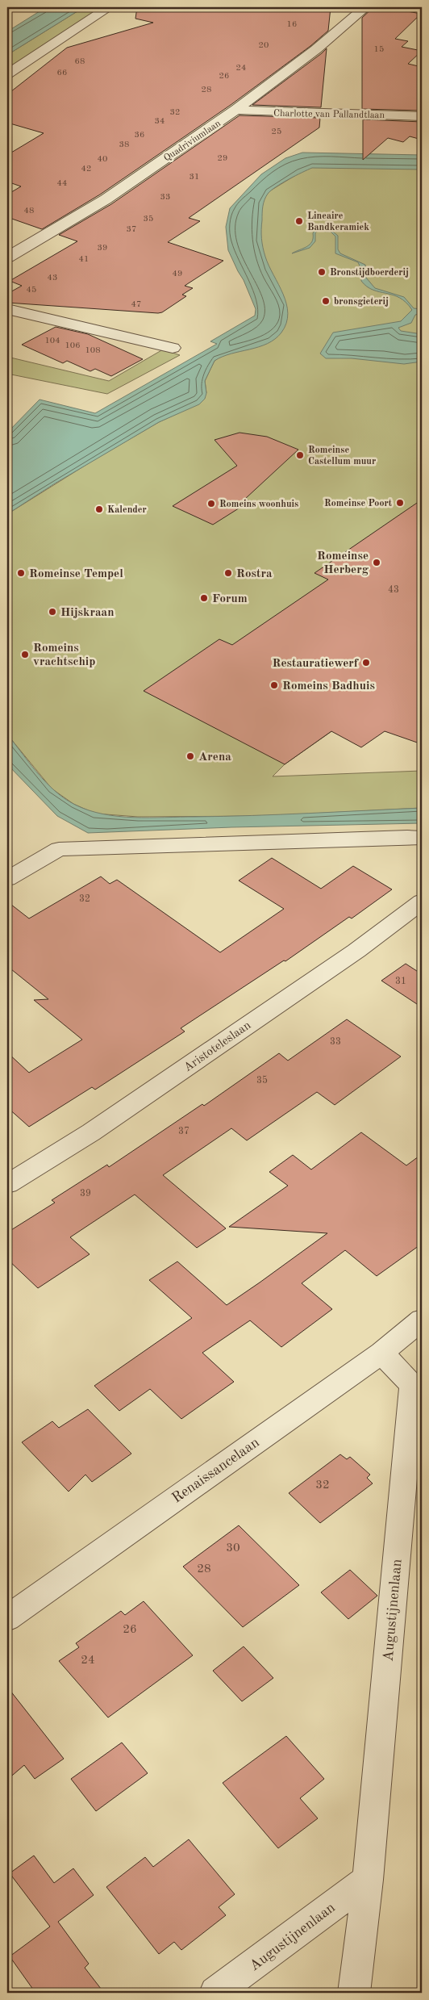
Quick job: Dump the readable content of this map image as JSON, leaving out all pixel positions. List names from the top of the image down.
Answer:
{
  "streets": {
    "street": [
      "Charlotte van Pallandtlaan",
      "Quadriviumlaan",
      "Aristoteleslaan",
      "Renaissancelaan",
      "Augustijnenlaan"
    ]
  },
  "crossings": [
    ["Charlotte van Pallandtlaan", "Quadriviumlaan"],
    ["Renaissancelaan", "Augustijnenlaan"]
  ],
  "places": [
    "Lineaire Bandkeramiek",
    "Bronstijdboerderij",
    "bronsgieterij",
    "Romeinse Castellum muur",
    "Romeinse Poort",
    "Romeins woonhuis",
    "Kalender",
    "Romeinse Herberg",
    "Romeinse Tempel",
    "Rostra",
    "Forum",
    "Hijskraan",
    "Romeins vrachtschip",
    "Restauratiewerf",
    "Romeins Badhuis",
    "Arena"
  ],
  "house_numbers": [
    "16",
    "20",
    "15",
    "68",
    "24",
    "66",
    "26",
    "28",
    "32",
    "34",
    "25",
    "36",
    "38",
    "29",
    "40",
    "42",
    "31",
    "44",
    "33",
    "48",
    "35",
    "37",
    "39",
    "41",
    "49",
    "43",
    "45",
    "47",
    "104",
    "106",
    "108",
    "43",
    "32",
    "31",
    "33",
    "35",
    "37",
    "39",
    "32",
    "30",
    "28",
    "26",
    "24"
  ]
}
